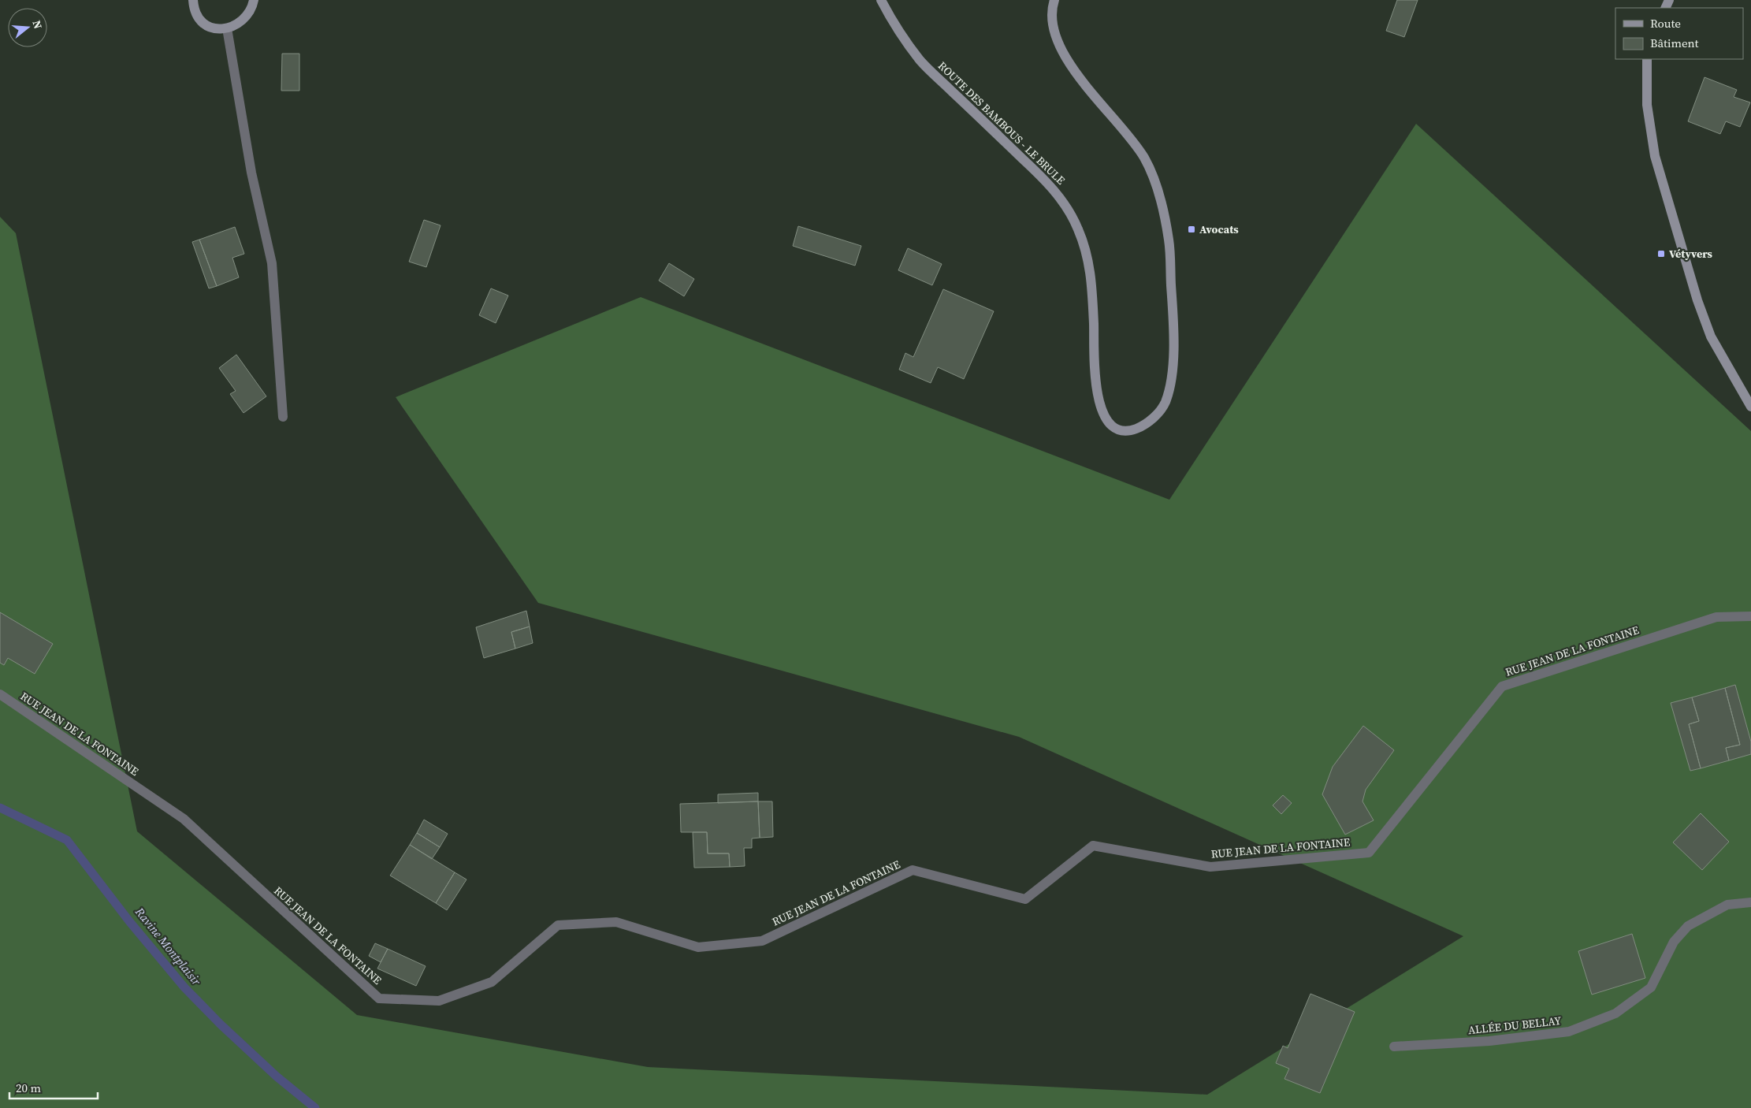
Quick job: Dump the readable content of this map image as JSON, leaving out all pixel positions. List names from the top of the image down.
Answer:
{
  "streets": {
    "main road": ["ROUTE DES BAMBOUS - LE BRULE"],
    "street": ["RUE JEAN DE LA FONTAINE", "ALLÉE DU BELLAY"]
  },
  "water": ["Ravine Montplaisir"],
  "places": {
    "transit": ["Avocats", "Vétyvers"]
  },
  "legend": ["Route", "Bâtiment"],
  "scale_bar": "20 m",
  "north": "right"
}
